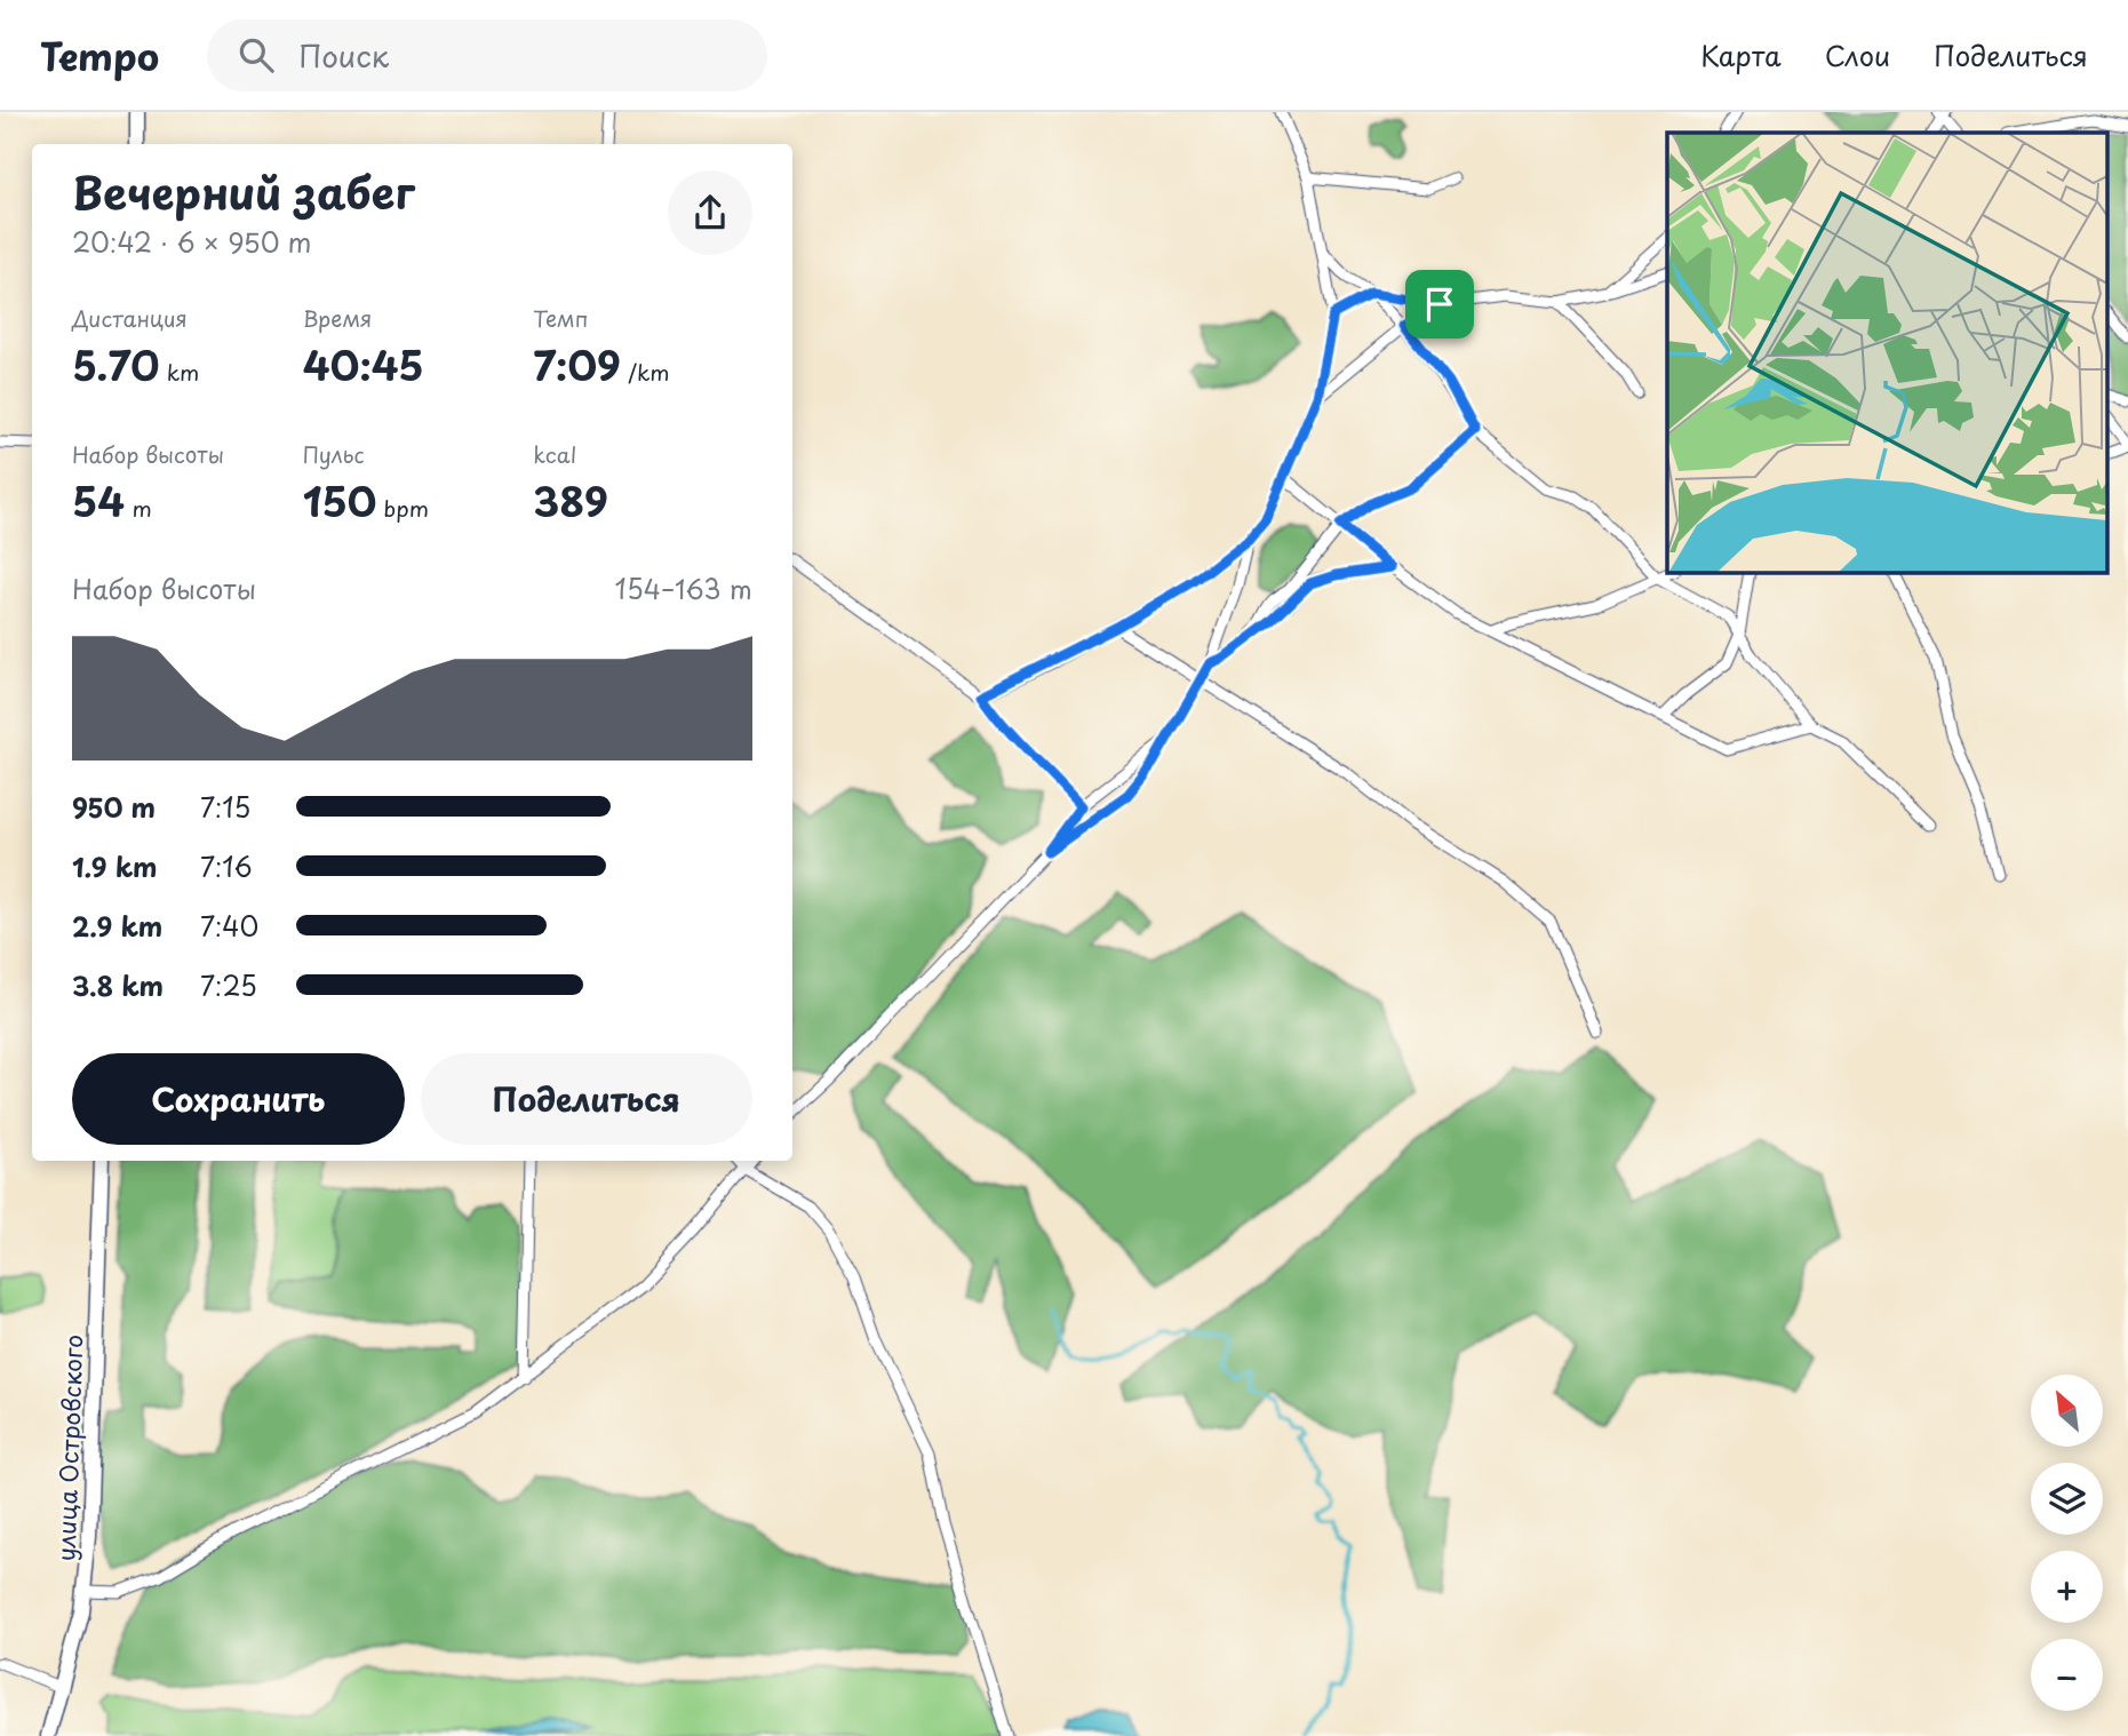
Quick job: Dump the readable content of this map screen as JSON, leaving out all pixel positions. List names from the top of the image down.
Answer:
{
  "streets": {
    "main road": ["улица Островского"]
  },
  "north": "top left",
  "page": {
    "header": "Tempo",
    "search": "Поиск",
    "nav": ["Карта", "Слои", "Поделиться"],
    "heading": ["Вечерний забег", "20:42 · 6 × 950 m"],
    "stats": [
      ["Дистанция", "5.70 km"],
      ["Время", "40:45"],
      ["Темп", "7:09 /km"],
      ["Набор высоты", "54 m"],
      ["Пульс", "150 bpm"],
      ["kcal", "389"]
    ],
    "chart": ["Набор высоты", "154–163 m"],
    "list": [
      {
        "name": "950 m",
        "note": "7:15"
      },
      {
        "name": "1.9 km",
        "note": "7:16"
      },
      {
        "name": "2.9 km",
        "note": "7:40"
      },
      {
        "name": "3.8 km",
        "note": "7:25"
      }
    ],
    "buttons": ["Сохранить", "Поделиться"],
    "map_buttons": ["+", "−"]
  }
}
